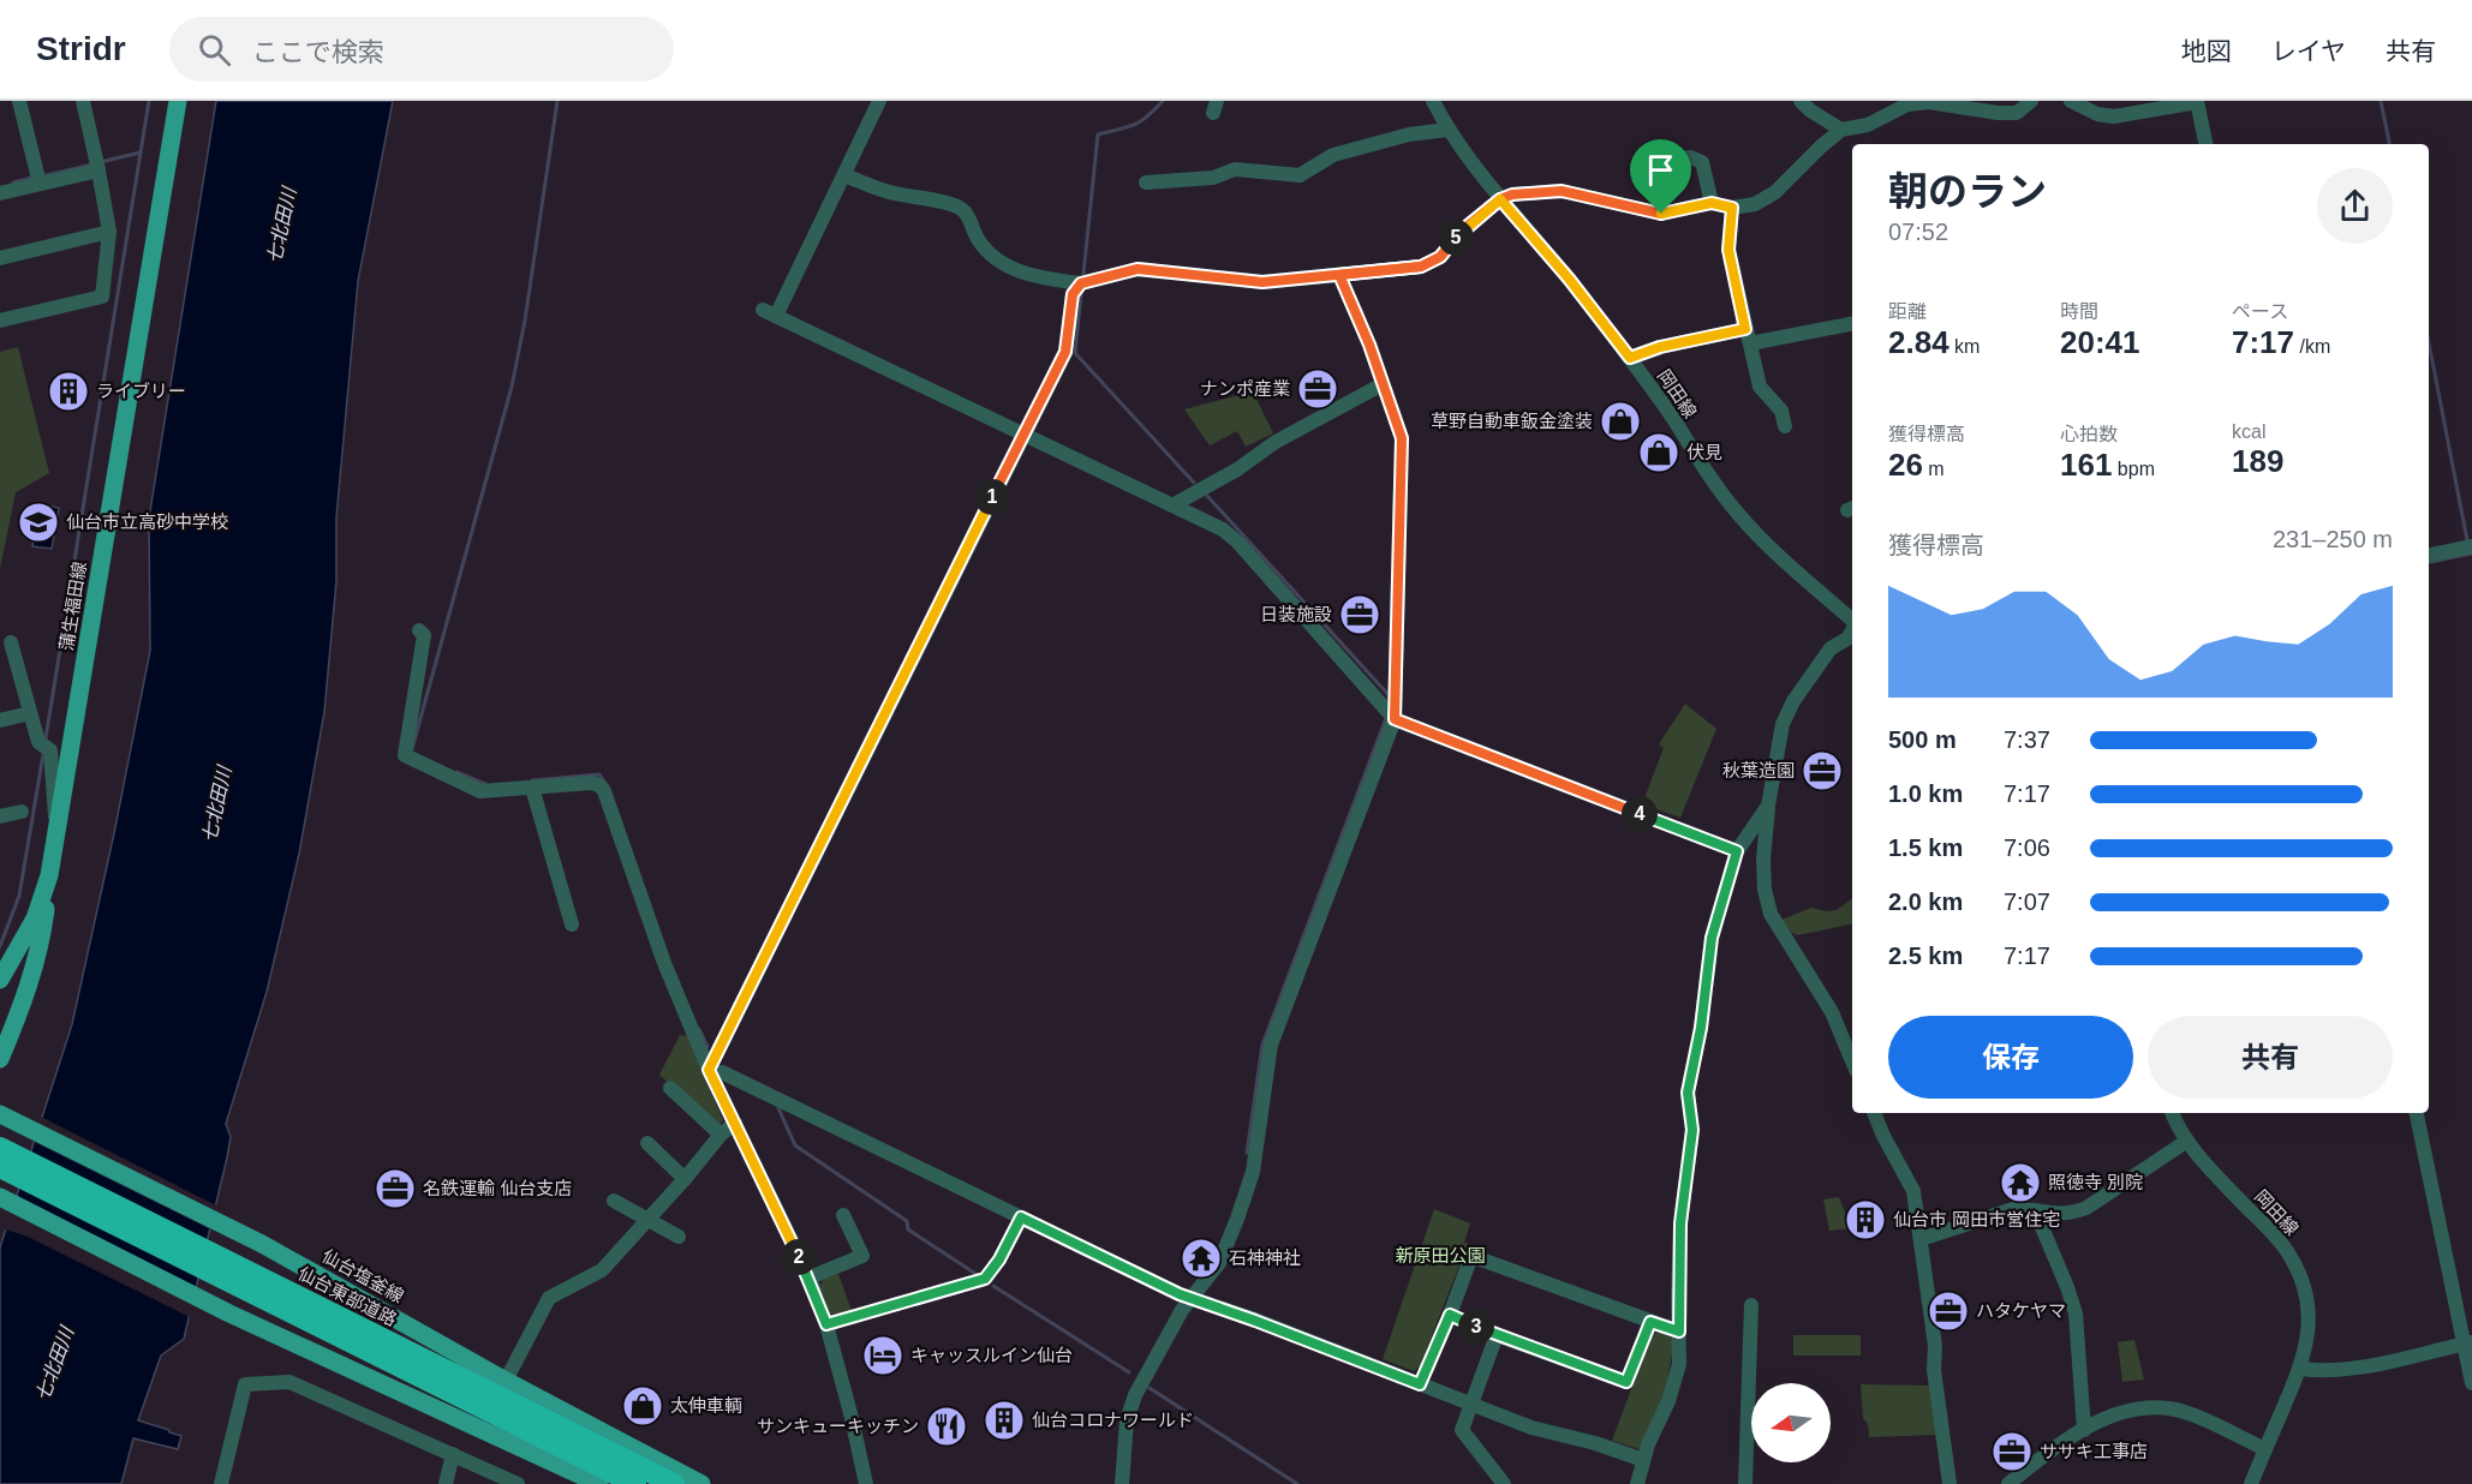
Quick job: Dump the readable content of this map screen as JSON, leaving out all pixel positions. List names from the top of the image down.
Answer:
{
  "streets": {
    "highway": ["仙台東部道路"],
    "main road": ["蒲生福田線", "仙台塩釜線"],
    "street": ["岡田線"]
  },
  "water": ["七北田川"],
  "parks": ["新原田公園"],
  "places": {
    "office": [
      "ナンポ産業",
      "日装施設",
      "秋葉造園",
      "名鉄運輸 仙台支店",
      "ハタケヤマ",
      "ササキ工事店"
    ],
    "building": ["ライブリー", "仙台市 岡田市営住宅", "仙台コロナワールド"],
    "shop": ["草野自動車鈑金塗装", "伏見", "太伸車輌"],
    "school or university": ["仙台市立高砂中学校"],
    "temple": ["照徳寺 別院", "石神神社"],
    "hotel": ["キャッスルイン仙台"],
    "restaurant": ["サンキューキッチン"]
  },
  "north": "left",
  "page": {
    "header": "Stridr",
    "search": "ここで検索",
    "nav": ["地図", "レイヤ", "共有"],
    "heading": ["朝のラン", "07:52"],
    "pins": [
      "5",
      "1",
      "4",
      "2",
      "3"
    ],
    "stats": [
      ["距離", "2.84 km"],
      ["時間", "20:41"],
      ["ペース", "7:17 /km"],
      ["獲得標高", "26 m"],
      ["心拍数", "161 bpm"],
      ["kcal", "189"]
    ],
    "chart": ["獲得標高", "231–250 m"],
    "list": [
      {
        "name": "500 m",
        "note": "7:37"
      },
      {
        "name": "1.0 km",
        "note": "7:17"
      },
      {
        "name": "1.5 km",
        "note": "7:06"
      },
      {
        "name": "2.0 km",
        "note": "7:07"
      },
      {
        "name": "2.5 km",
        "note": "7:17"
      }
    ],
    "buttons": ["保存", "共有"]
  }
}
